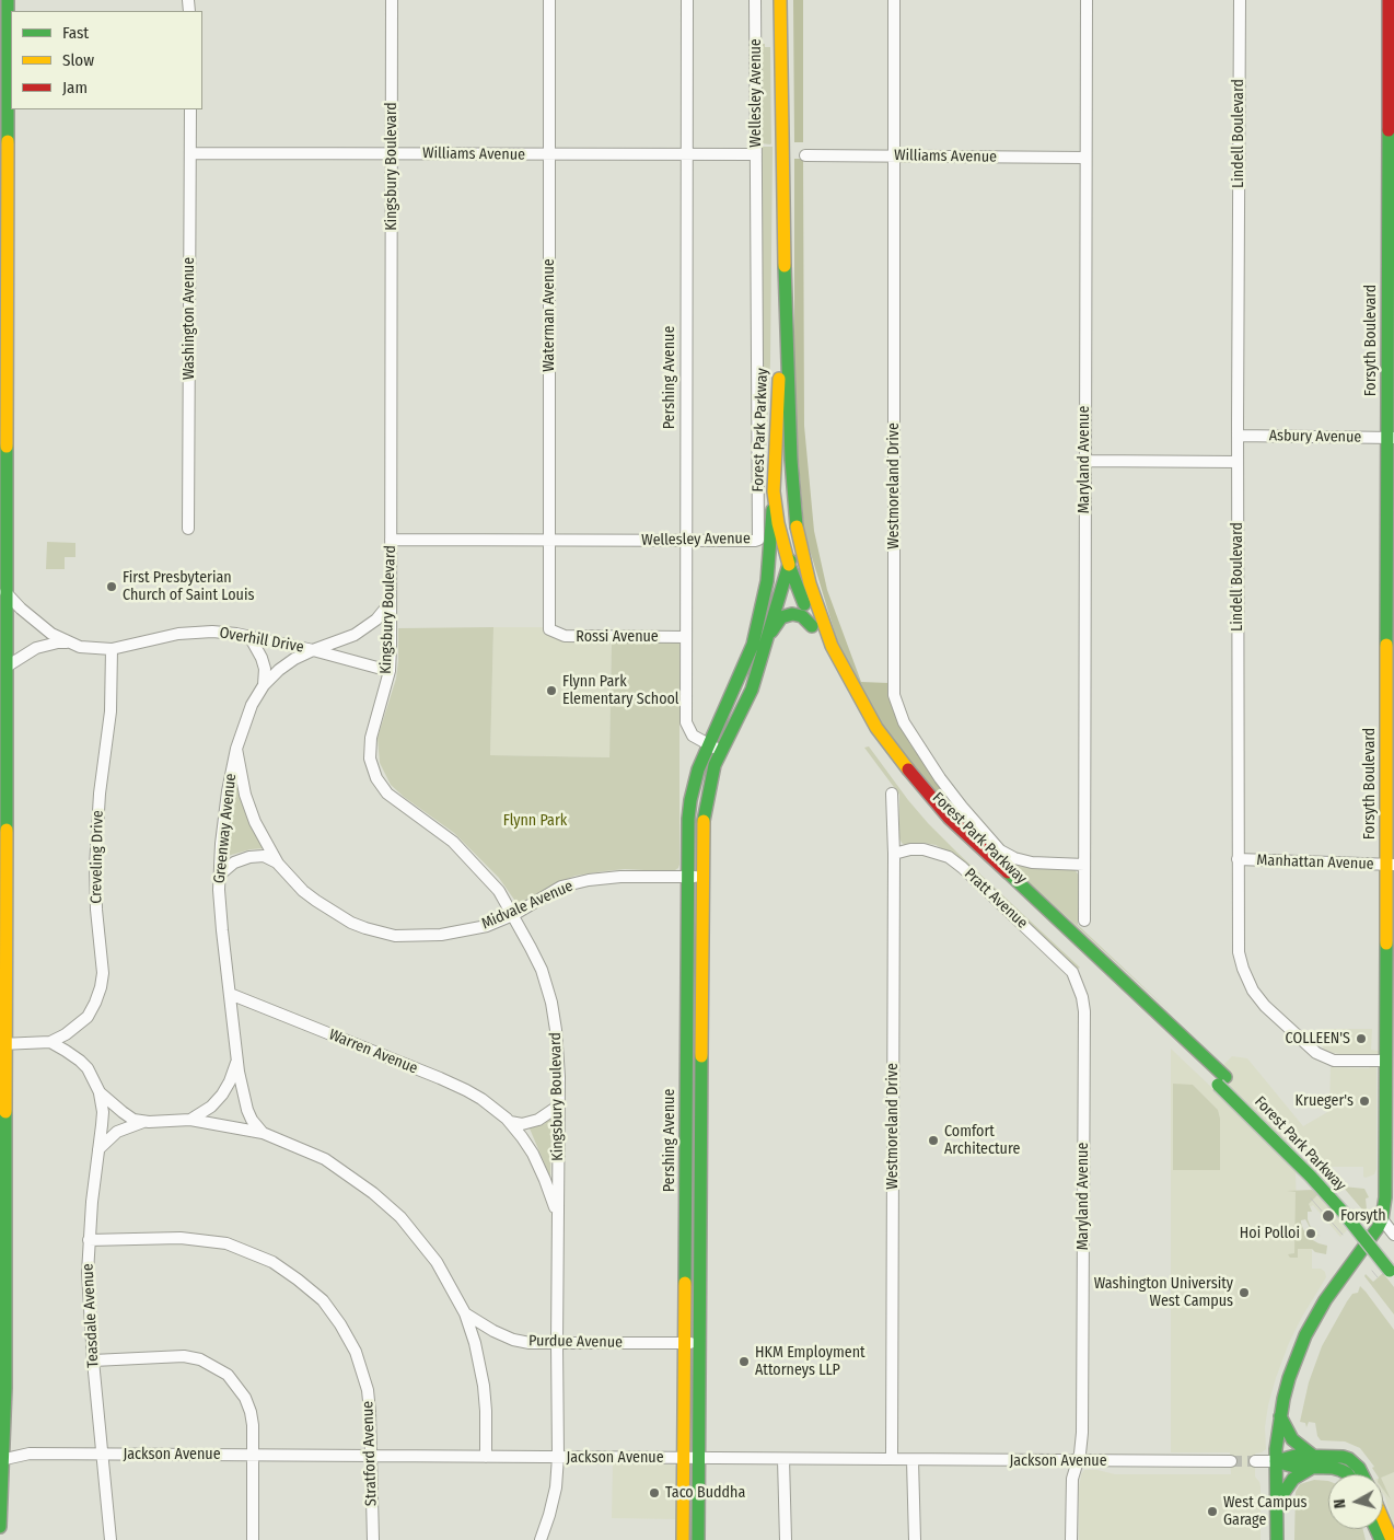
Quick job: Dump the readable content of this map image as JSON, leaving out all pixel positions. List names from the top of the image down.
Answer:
{
  "streets": {
    "main road": ["Forsyth Boulevard", "Pershing Avenue", "Forest Park Parkway"],
    "street": [
      "Wellesley Avenue",
      "Lindell Boulevard",
      "Williams Avenue",
      "Kingsbury Boulevard",
      "Waterman Avenue",
      "Washington Avenue",
      "Asbury Avenue",
      "Maryland Avenue",
      "Westmoreland Drive",
      "Rossi Avenue",
      "Overhill Drive",
      "Greenway Avenue",
      "Creveling Drive",
      "Manhattan Avenue",
      "Pratt Avenue",
      "Midvale Avenue",
      "Warren Avenue",
      "Teasdale Avenue",
      "Purdue Avenue",
      "Stratford Avenue",
      "Jackson Avenue"
    ]
  },
  "crossings": [
    ["Wellesley Avenue", "Williams Avenue"],
    ["Wellesley Avenue", "Kingsbury Boulevard"],
    ["Wellesley Avenue", "Waterman Avenue"],
    ["Wellesley Avenue", "Pershing Avenue"],
    ["Lindell Boulevard", "Forsyth Boulevard"],
    ["Lindell Boulevard", "Asbury Avenue"],
    ["Lindell Boulevard", "Manhattan Avenue"],
    ["Williams Avenue", "Kingsbury Boulevard"],
    ["Williams Avenue", "Waterman Avenue"],
    ["Williams Avenue", "Washington Avenue"],
    ["Williams Avenue", "Pershing Avenue"],
    ["Williams Avenue", "Maryland Avenue"],
    ["Williams Avenue", "Westmoreland Drive"],
    ["Kingsbury Boulevard", "Overhill Drive"],
    ["Kingsbury Boulevard", "Midvale Avenue"],
    ["Kingsbury Boulevard", "Warren Avenue"],
    ["Kingsbury Boulevard", "Purdue Avenue"],
    ["Kingsbury Boulevard", "Jackson Avenue"],
    ["Waterman Avenue", "Rossi Avenue"],
    ["Forsyth Boulevard", "Asbury Avenue"],
    ["Forsyth Boulevard", "Manhattan Avenue"],
    ["Pershing Avenue", "Forest Park Parkway"],
    ["Pershing Avenue", "Rossi Avenue"],
    ["Pershing Avenue", "Midvale Avenue"],
    ["Pershing Avenue", "Purdue Avenue"],
    ["Pershing Avenue", "Jackson Avenue"],
    ["Maryland Avenue", "Westmoreland Drive"],
    ["Maryland Avenue", "Pratt Avenue"],
    ["Maryland Avenue", "Jackson Avenue"],
    ["Westmoreland Drive", "Pratt Avenue"],
    ["Westmoreland Drive", "Jackson Avenue"],
    ["Overhill Drive", "Creveling Drive"],
    ["Greenway Avenue", "Midvale Avenue"],
    ["Greenway Avenue", "Warren Avenue"],
    ["Greenway Avenue", "Purdue Avenue"],
    ["Teasdale Avenue", "Purdue Avenue"],
    ["Teasdale Avenue", "Stratford Avenue"],
    ["Teasdale Avenue", "Jackson Avenue"],
    ["Stratford Avenue", "Jackson Avenue"]
  ],
  "parks": ["Flynn Park"],
  "places": [
    "First Presbyterian Church of Saint Louis",
    "Flynn Park Elementary School",
    "COLLEEN'S",
    "Krueger's",
    "Comfort Architecture",
    "Forsyth",
    "Hoi Polloi",
    "Washington University West Campus",
    "HKM Employment Attorneys LLP",
    "Taco Buddha",
    "West Campus Garage"
  ],
  "legend": ["Fast", "Slow", "Jam"],
  "north": "left"
}
